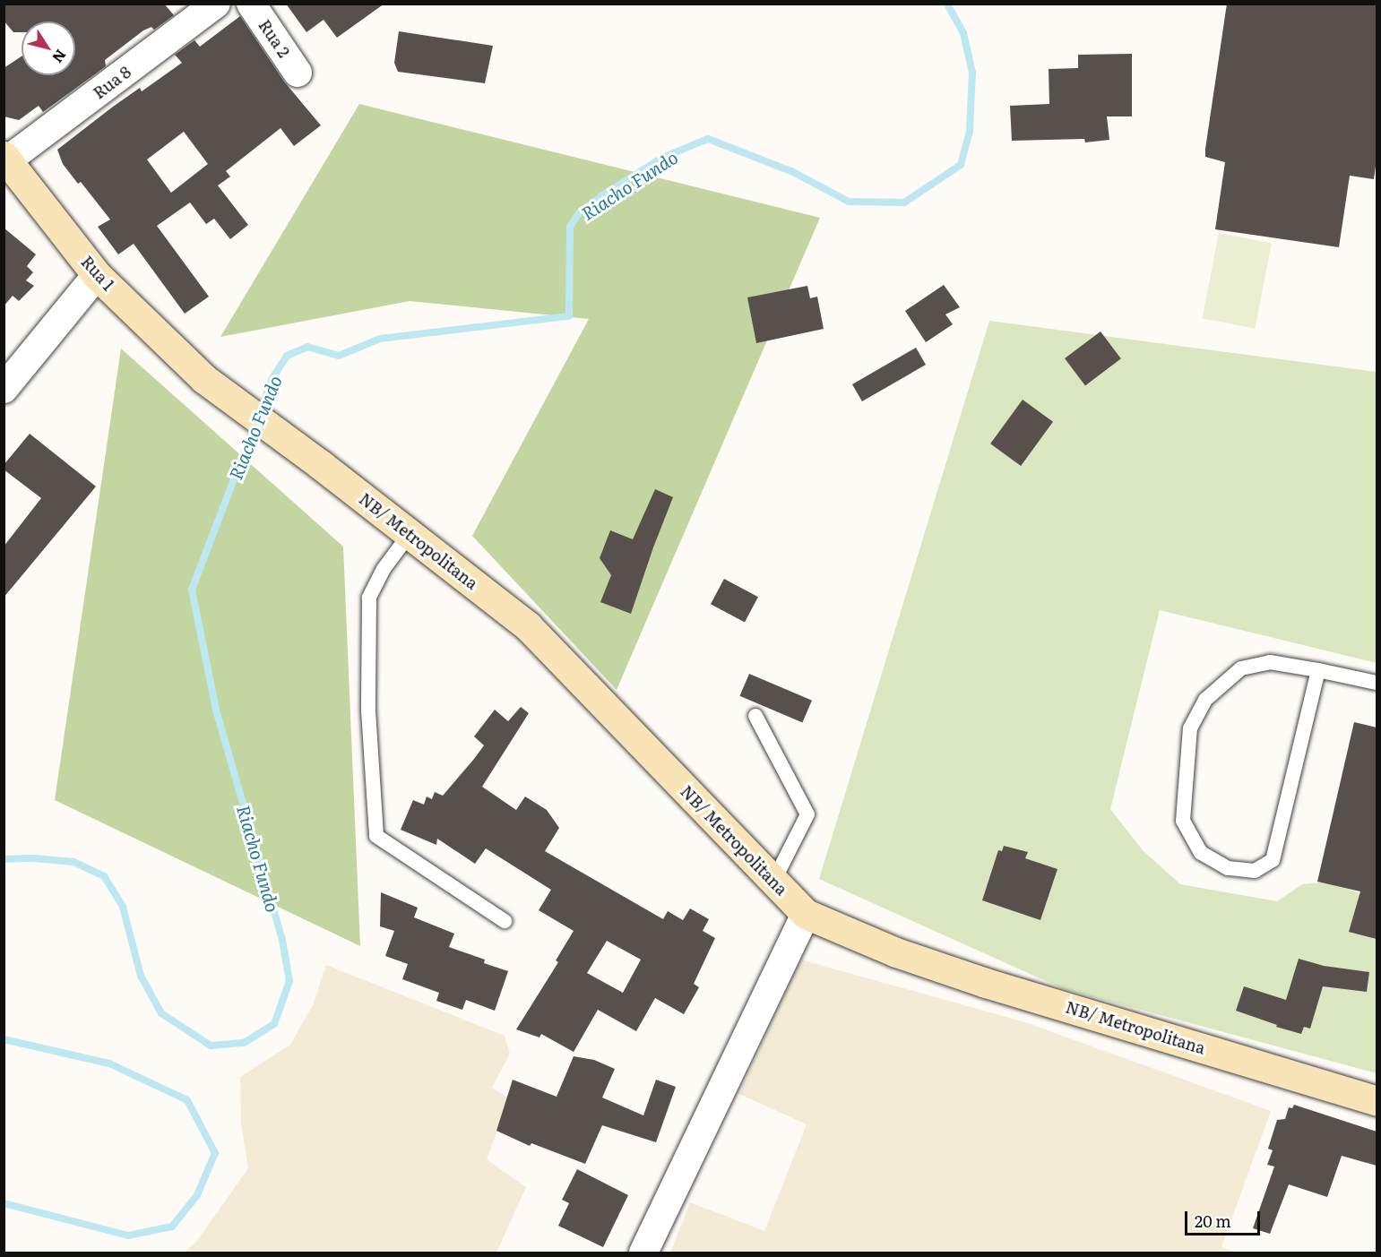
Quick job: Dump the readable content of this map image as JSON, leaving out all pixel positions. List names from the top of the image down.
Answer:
{
  "streets": {
    "street": [
      "Rua 2",
      "Rua 8",
      "Rua 1",
      "NB/ Metropolitana"
    ]
  },
  "crossings": [
    ["Rua 8", "Rua 1"],
    ["Rua 1", "NB/ Metropolitana"]
  ],
  "water": ["Riacho Fundo"],
  "scale_bar": "20 m",
  "north": "bottom right"
}
